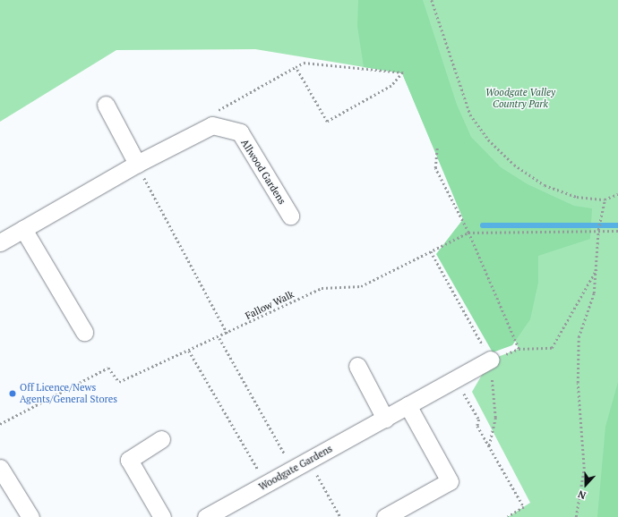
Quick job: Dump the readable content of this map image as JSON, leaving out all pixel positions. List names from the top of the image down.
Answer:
{
  "streets": {
    "street": ["Allwood Gardens", "Woodgate Gardens"],
    "path": ["Fallow Walk"]
  },
  "parks": ["Woodgate Valley Country Park"],
  "places": ["Off Licence/News Agents/General Stores"],
  "north": "bottom"
}
